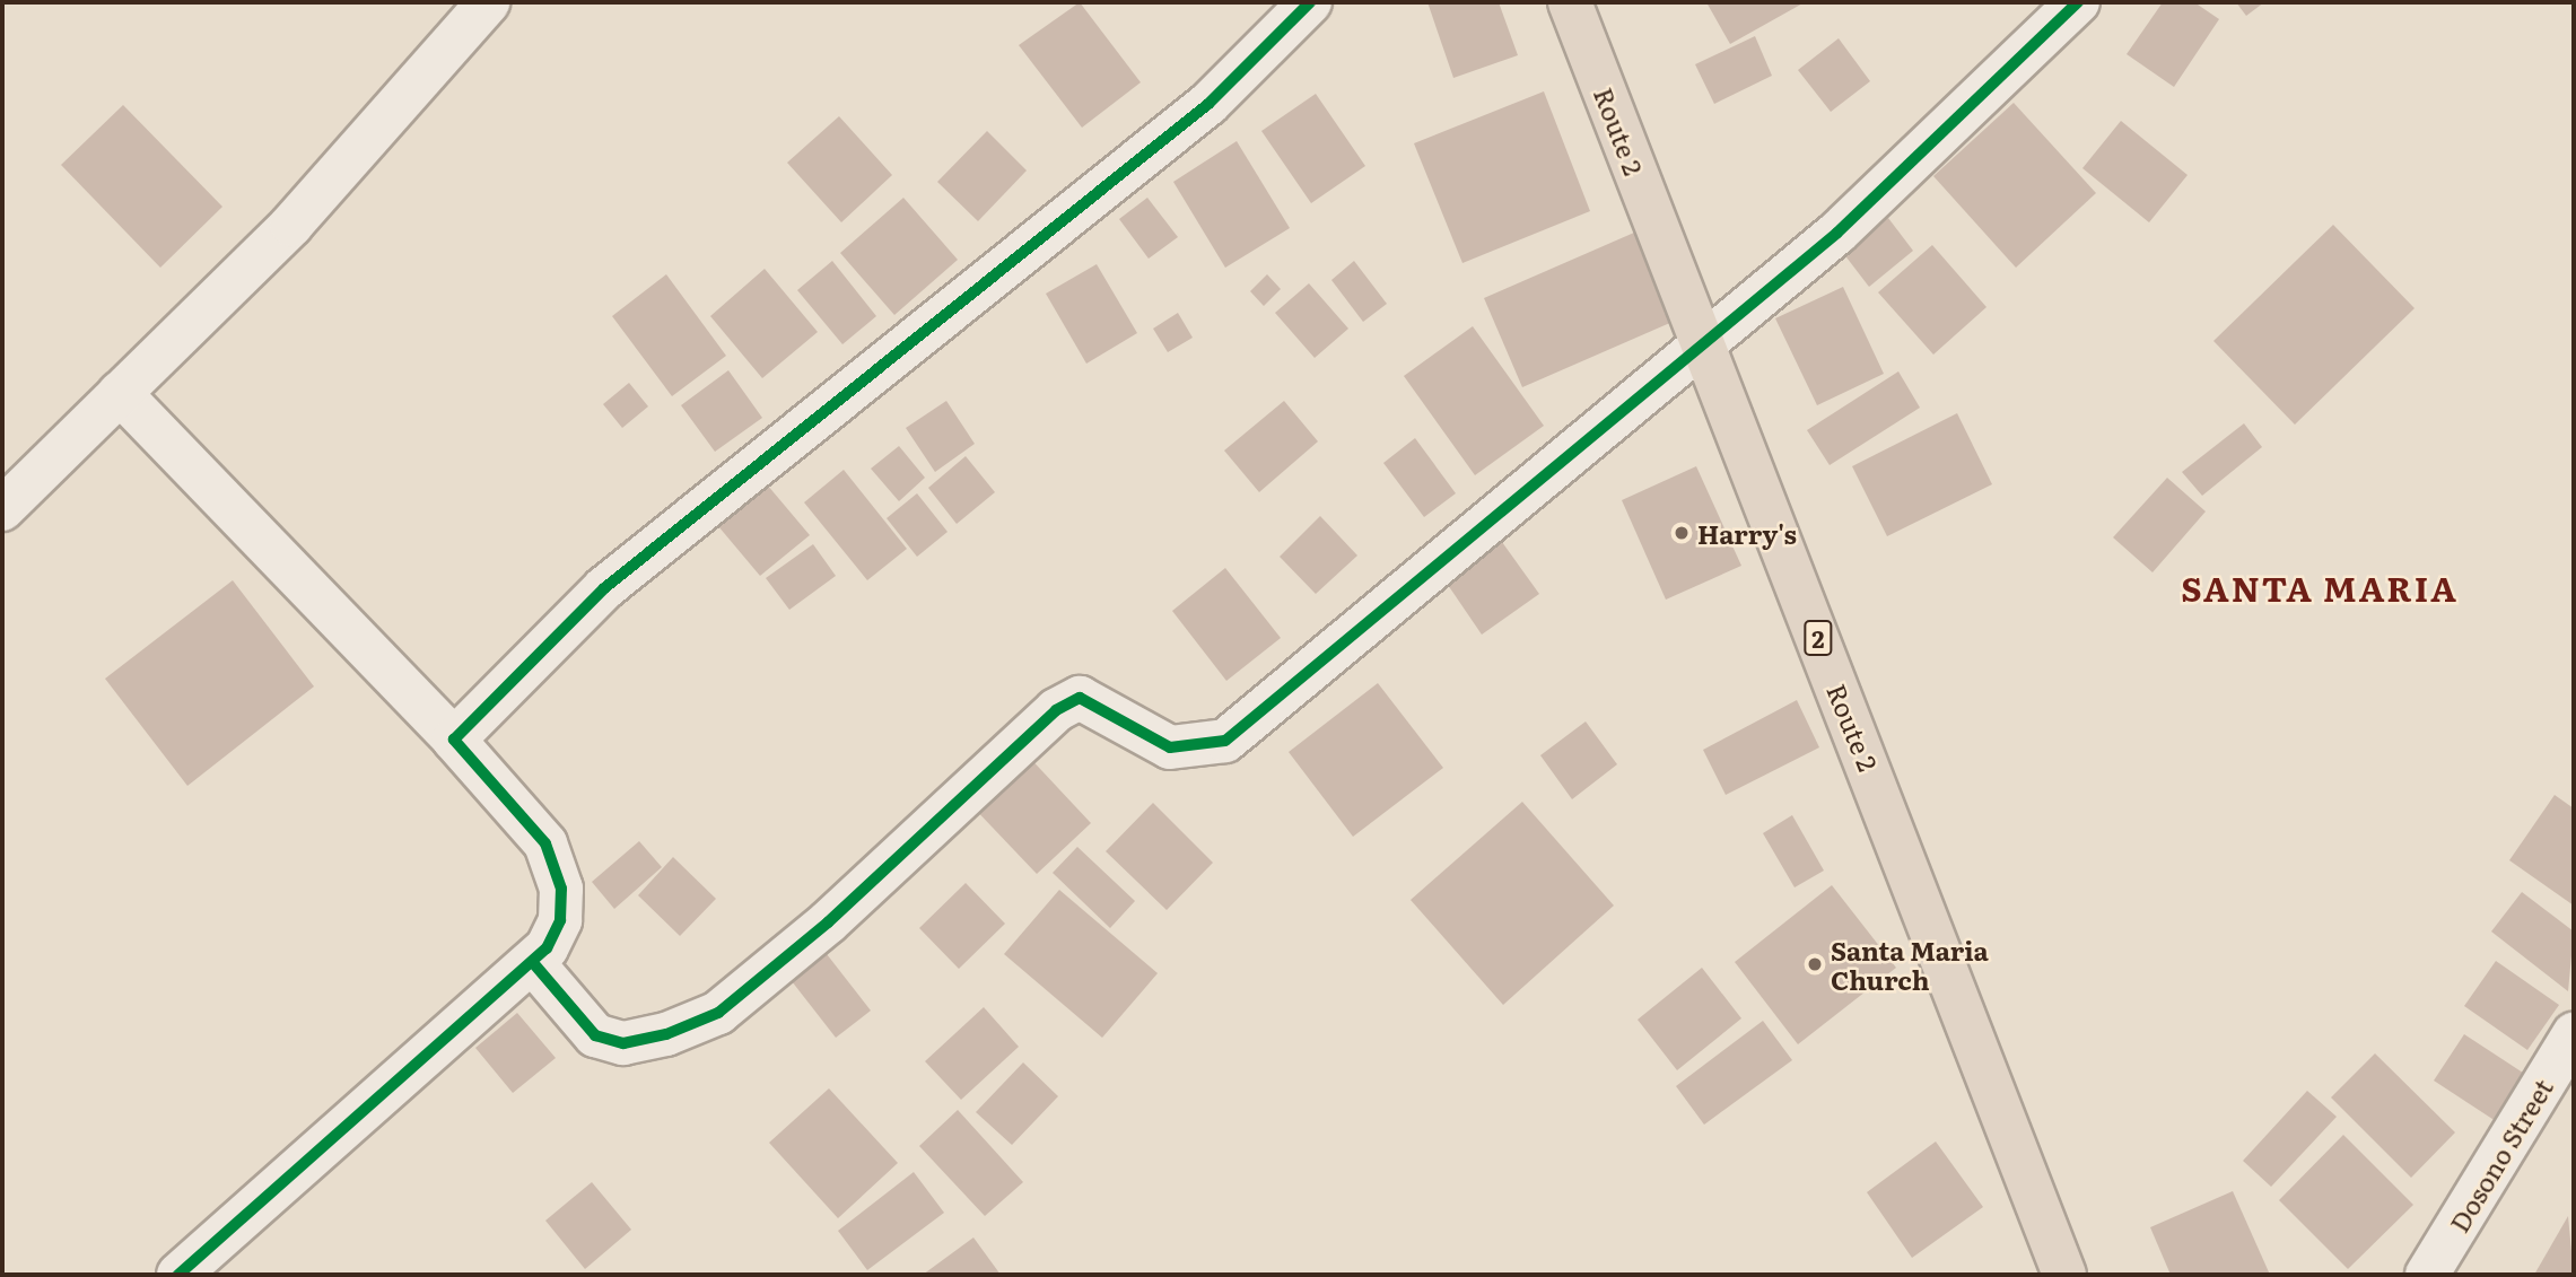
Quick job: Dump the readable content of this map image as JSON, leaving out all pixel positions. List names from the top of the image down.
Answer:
{
  "streets": {
    "highway": ["Route 2", "2"],
    "street": ["Dosono Street"]
  },
  "districts": ["SANTA MARIA"],
  "places": ["Harry's", "Santa Maria Church"]
}
